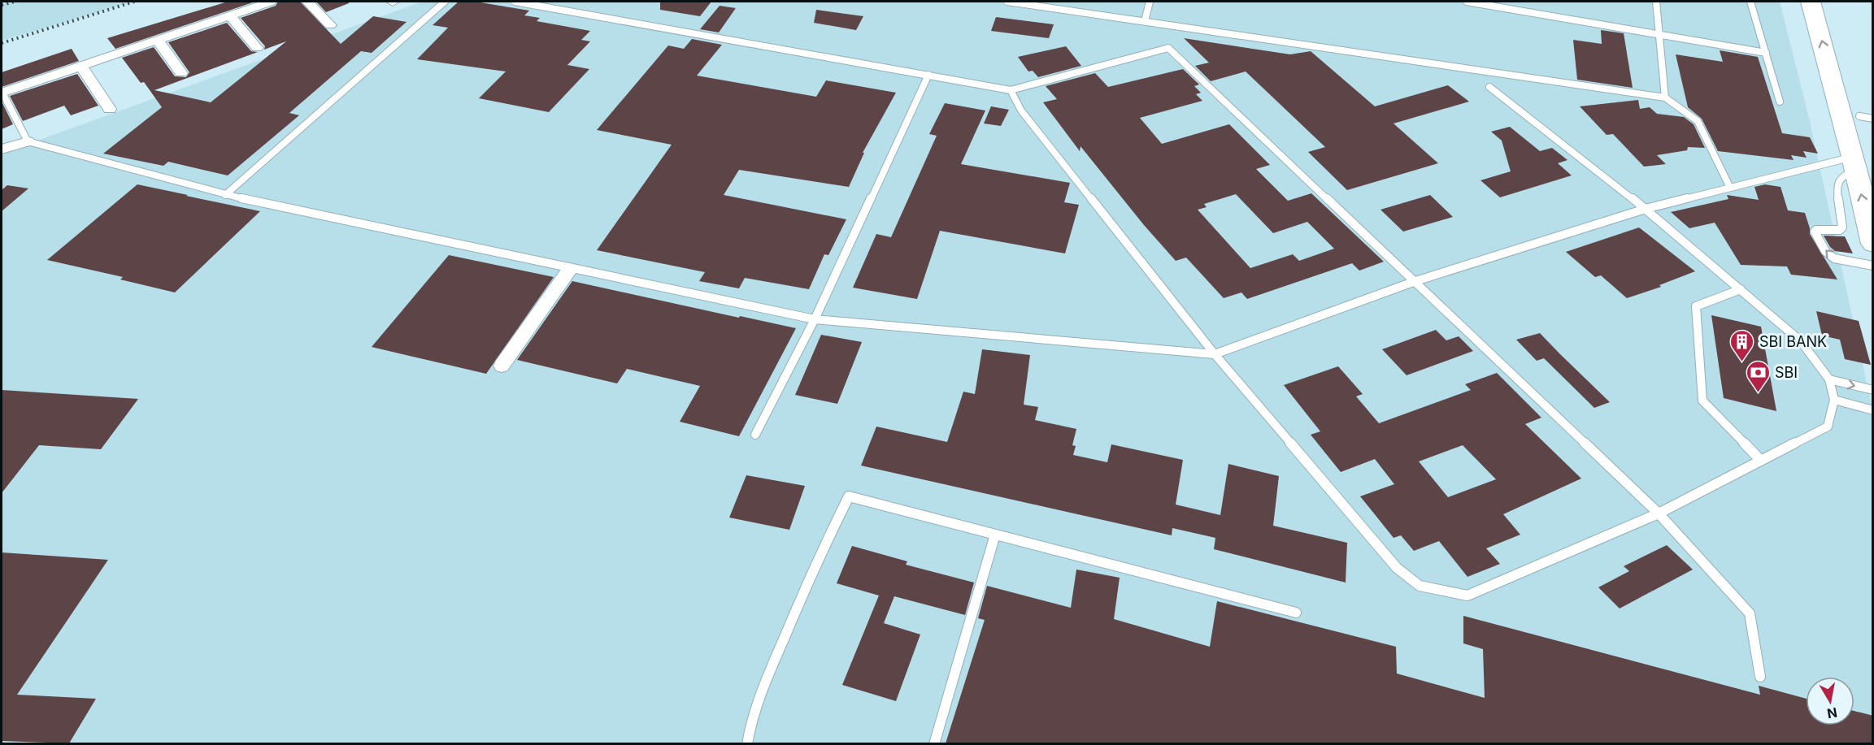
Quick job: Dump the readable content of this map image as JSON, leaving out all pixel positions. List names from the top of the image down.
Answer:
{
  "places": {
    "building": ["SBI BANK"],
    "bank": ["SBI"]
  },
  "north": "bottom"
}
